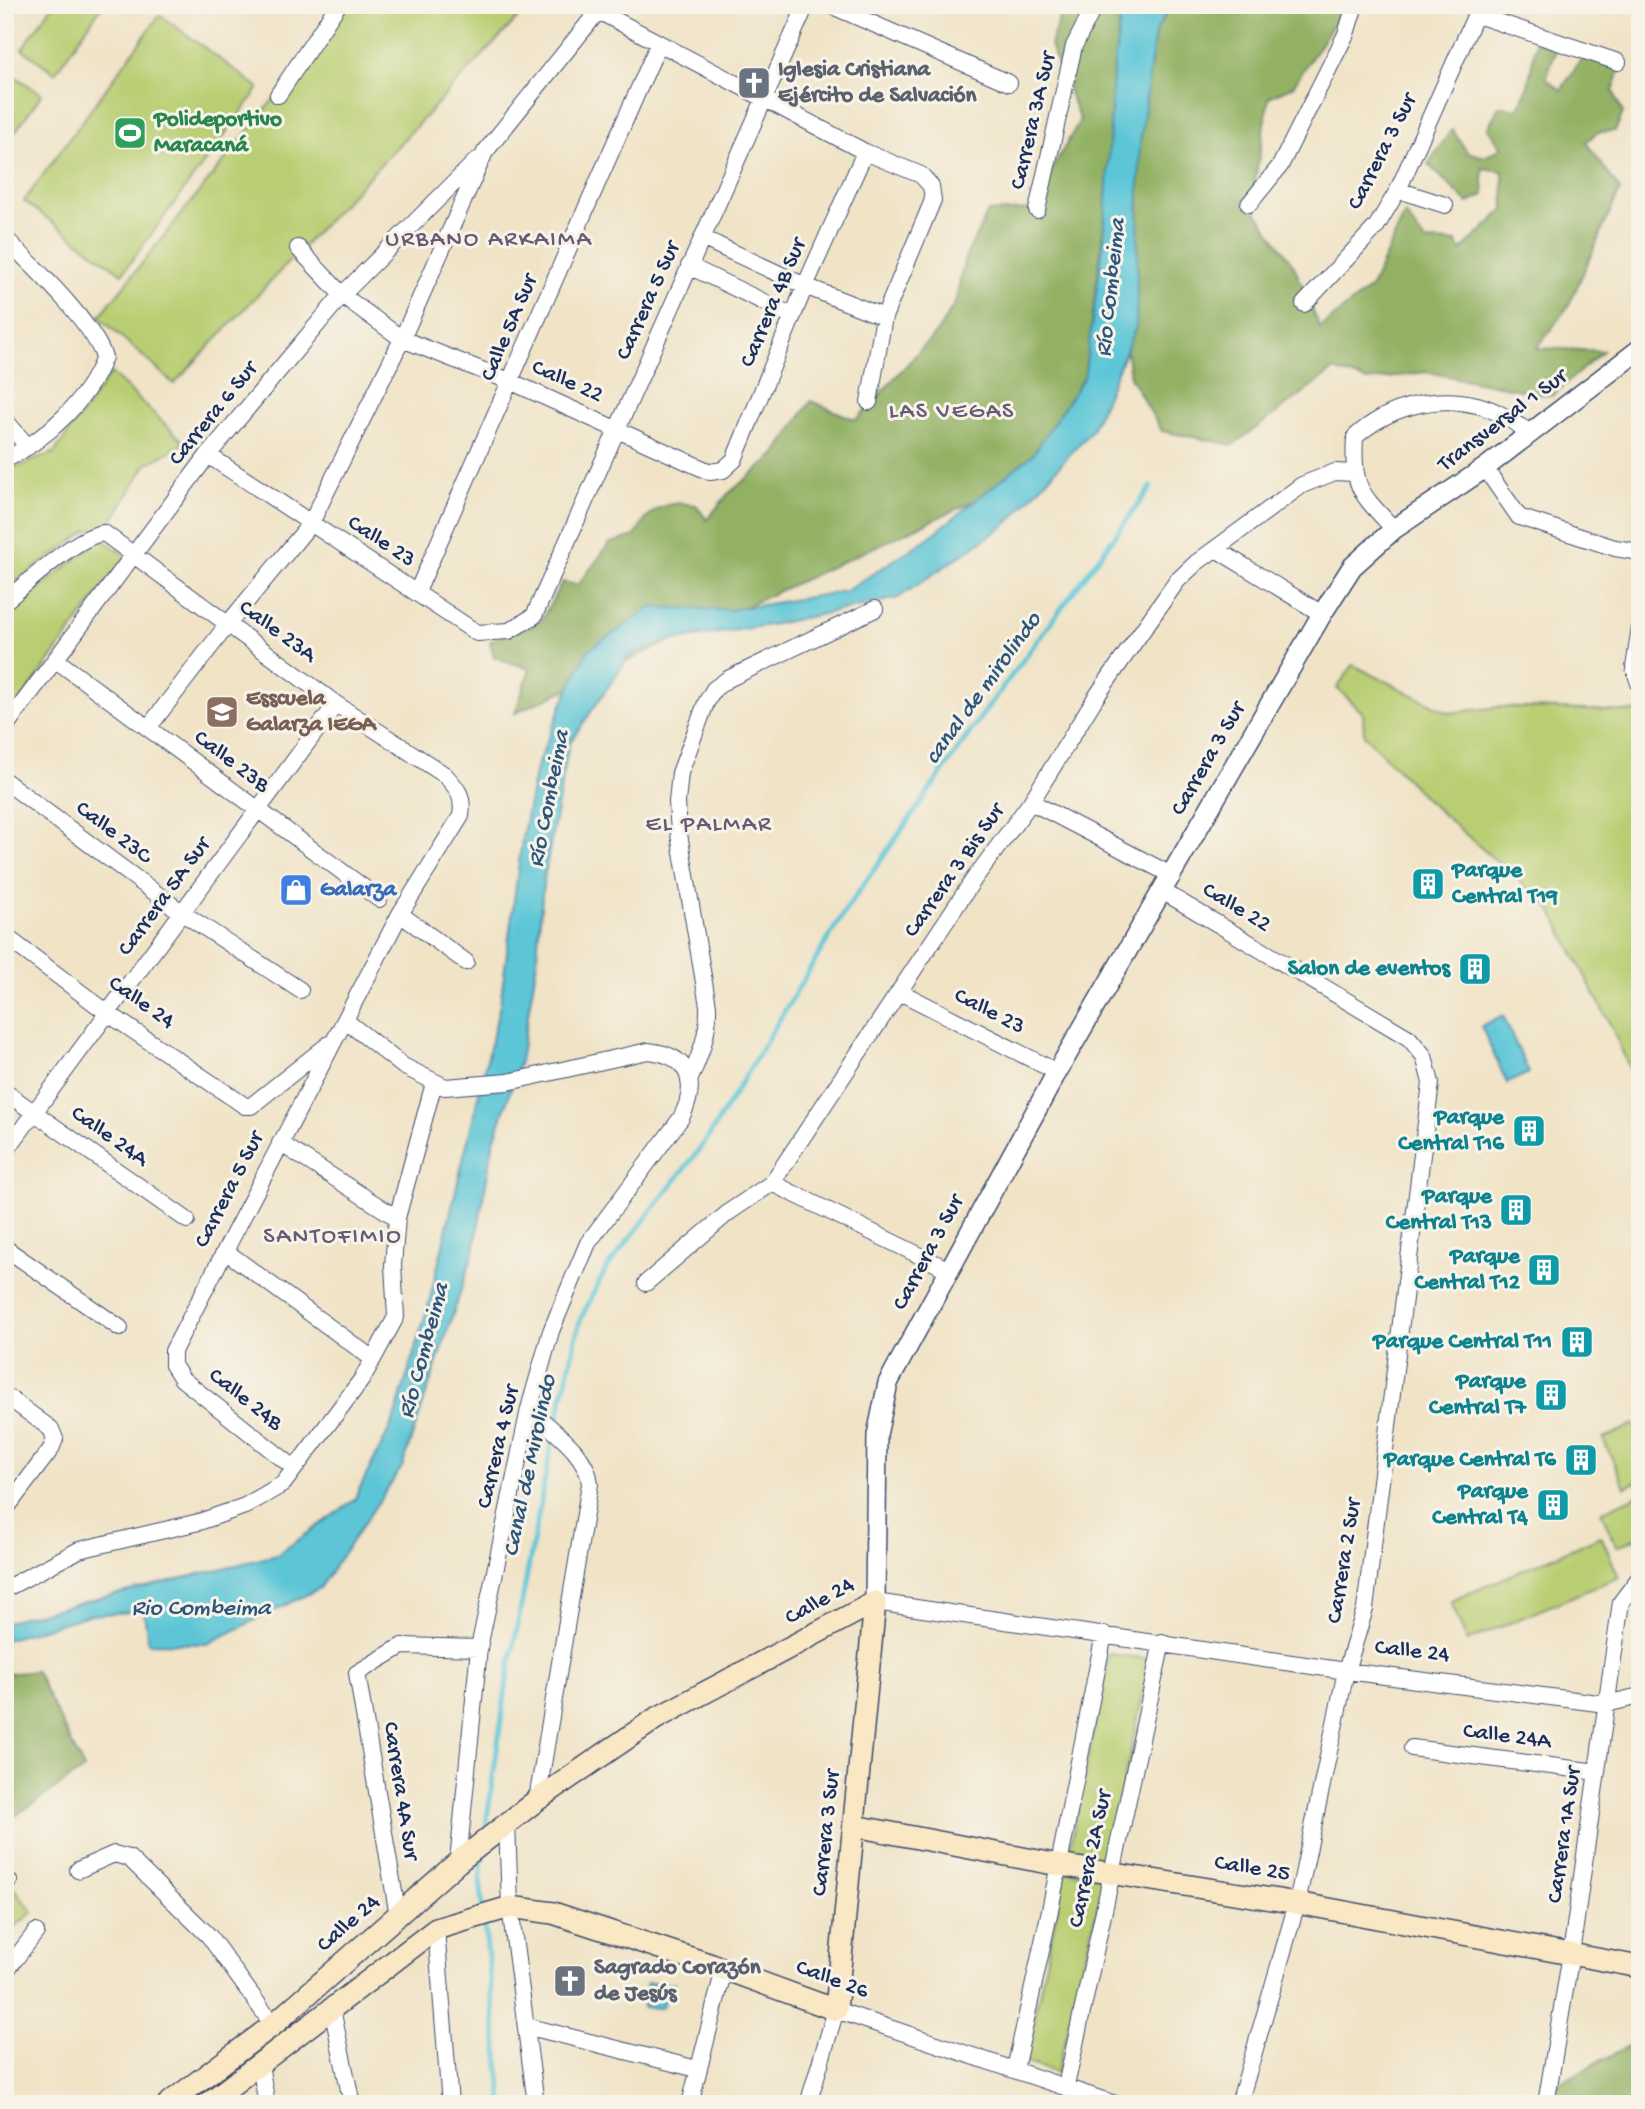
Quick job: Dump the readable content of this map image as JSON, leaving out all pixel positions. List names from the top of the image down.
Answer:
{
  "streets": {
    "main road": [
      "Carrera 3 Sur",
      "Calle 24",
      "Calle 25",
      "Calle 26"
    ],
    "street": [
      "Carrera 3A Sur",
      "Carrera 5 Sur",
      "Carrera 4B Sur",
      "Calle 5A Sur",
      "Calle 22",
      "Carrera 6 Sur",
      "Transversal 1 Sur",
      "Calle 23",
      "Calle 23A",
      "Calle 23B",
      "Calle 23C",
      "Carrera 3 Bis Sur",
      "Carrera 5A Sur",
      "Calle 24A",
      "Calle 24B",
      "Carrera 4 Sur",
      "Carrera 2 Sur",
      "Carrera 4A Sur",
      "Carrera 1A Sur",
      "Carrera 2A Sur"
    ]
  },
  "crossings": [
    ["Carrera 3 Sur", "Calle 22"],
    ["Carrera 3 Sur", "Transversal 1 Sur"],
    ["Carrera 3 Sur", "Calle 23"],
    ["Carrera 3 Sur", "Calle 24"],
    ["Carrera 3 Sur", "Calle 25"],
    ["Carrera 3 Sur", "Calle 26"],
    ["Carrera 5 Sur", "Calle 22"],
    ["Carrera 5 Sur", "Calle 23"],
    ["Carrera 5 Sur", "Calle 23A"],
    ["Carrera 5 Sur", "Calle 24"],
    ["Carrera 5 Sur", "Calle 24B"],
    ["Carrera 4B Sur", "Calle 22"],
    ["Calle 5A Sur", "Calle 22"],
    ["Calle 5A Sur", "Calle 23"],
    ["Calle 22", "Carrera 6 Sur"],
    ["Calle 22", "Carrera 3 Bis Sur"],
    ["Calle 22", "Carrera 2 Sur"],
    ["Carrera 6 Sur", "Calle 23"],
    ["Carrera 6 Sur", "Calle 23A"],
    ["Carrera 6 Sur", "Calle 23B"],
    ["Calle 23", "Carrera 3 Bis Sur"],
    ["Calle 23A", "Carrera 5A Sur"],
    ["Calle 23B", "Carrera 5A Sur"],
    ["Calle 23C", "Carrera 5A Sur"],
    ["Carrera 5A Sur", "Calle 24"],
    ["Carrera 5A Sur", "Calle 24A"],
    ["Calle 24", "Carrera 4 Sur"],
    ["Calle 24", "Carrera 2 Sur"],
    ["Calle 24", "Carrera 4A Sur"],
    ["Calle 24", "Carrera 1A Sur"],
    ["Calle 24", "Carrera 2A Sur"],
    ["Calle 24A", "Carrera 1A Sur"],
    ["Carrera 4 Sur", "Carrera 4A Sur"],
    ["Carrera 2 Sur", "Calle 25"],
    ["Carrera 1A Sur", "Calle 25"],
    ["Carrera 2A Sur", "Calle 25"],
    ["Carrera 2A Sur", "Calle 26"]
  ],
  "districts": [
    "URBANO ARKAIMA",
    "LAS VEGAS",
    "EL PALMAR",
    "SANTOFIMIO"
  ],
  "water": [
    "Río Combeima",
    "canal de mirolindo",
    "Canal de Mirolindo",
    "Rio Combeima"
  ],
  "places": {
    "church": ["Iglesia Cristiana Ejército de Salvación", "Sagrado Corazón de Jesús"],
    "sports": ["Polideportivo Maracaná"],
    "school or university": ["Esscuela Galarza IEGA"],
    "building": [
      "Parque Central T19",
      "Salon de eventos",
      "Parque Central T16",
      "Parque Central T13",
      "Parque Central T12",
      "Parque Central T11",
      "Parque Central T7",
      "Parque Central T6",
      "Parque Central T4"
    ],
    "shop": ["Galarza"]
  }
}
